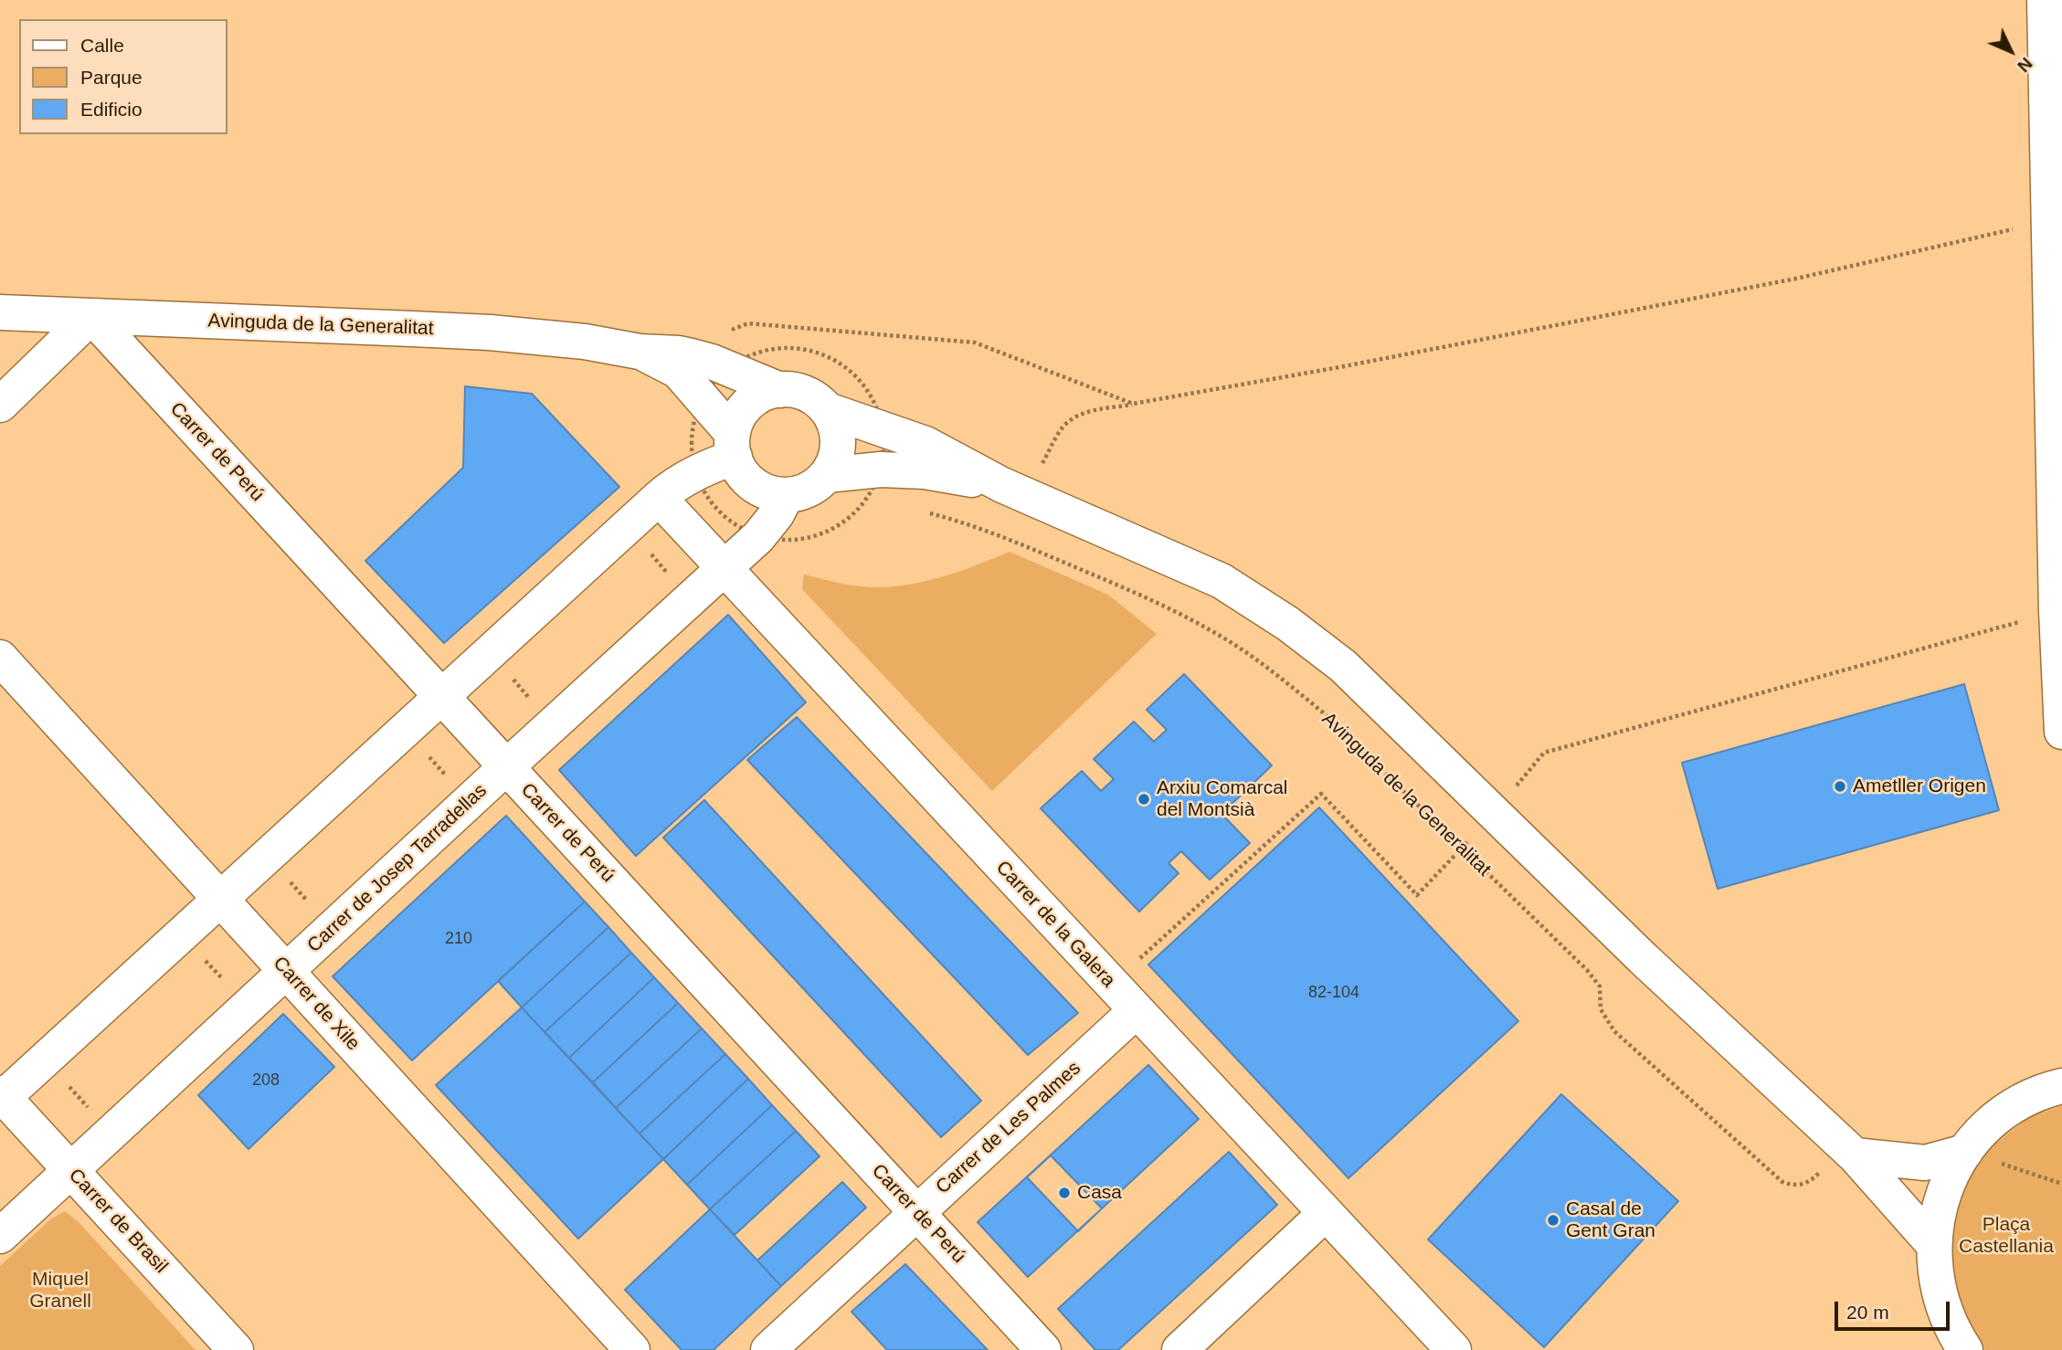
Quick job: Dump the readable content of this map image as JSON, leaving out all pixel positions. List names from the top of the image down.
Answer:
{
  "streets": {
    "street": [
      "Avinguda de la Generalitat",
      "Carrer de Perú",
      "Carrer de Josep Tarradellas",
      "Carrer de la Galera",
      "Carrer de Xile",
      "Carrer de Les Palmes",
      "Carrer de Brasil"
    ]
  },
  "crossings": [
    ["Avinguda de la Generalitat", "Carrer de Perú"],
    ["Avinguda de la Generalitat", "Carrer de Josep Tarradellas"],
    ["Carrer de Perú", "Carrer de Josep Tarradellas"],
    ["Carrer de Perú", "Carrer de Les Palmes"],
    ["Carrer de Josep Tarradellas", "Carrer de la Galera"],
    ["Carrer de Josep Tarradellas", "Carrer de Xile"],
    ["Carrer de Josep Tarradellas", "Carrer de Brasil"],
    ["Carrer de la Galera", "Carrer de Les Palmes"]
  ],
  "parks": ["Plaça Castellania", "Miquel Granell"],
  "places": [
    "Ametller Origen",
    "Arxiu Comarcal del Montsià",
    "Casa",
    "Casal de Gent Gran"
  ],
  "house_numbers": ["210", "82-104", "208"],
  "legend": ["Calle", "Parque", "Edificio"],
  "scale_bar": "20 m",
  "north": "bottom right"
}
